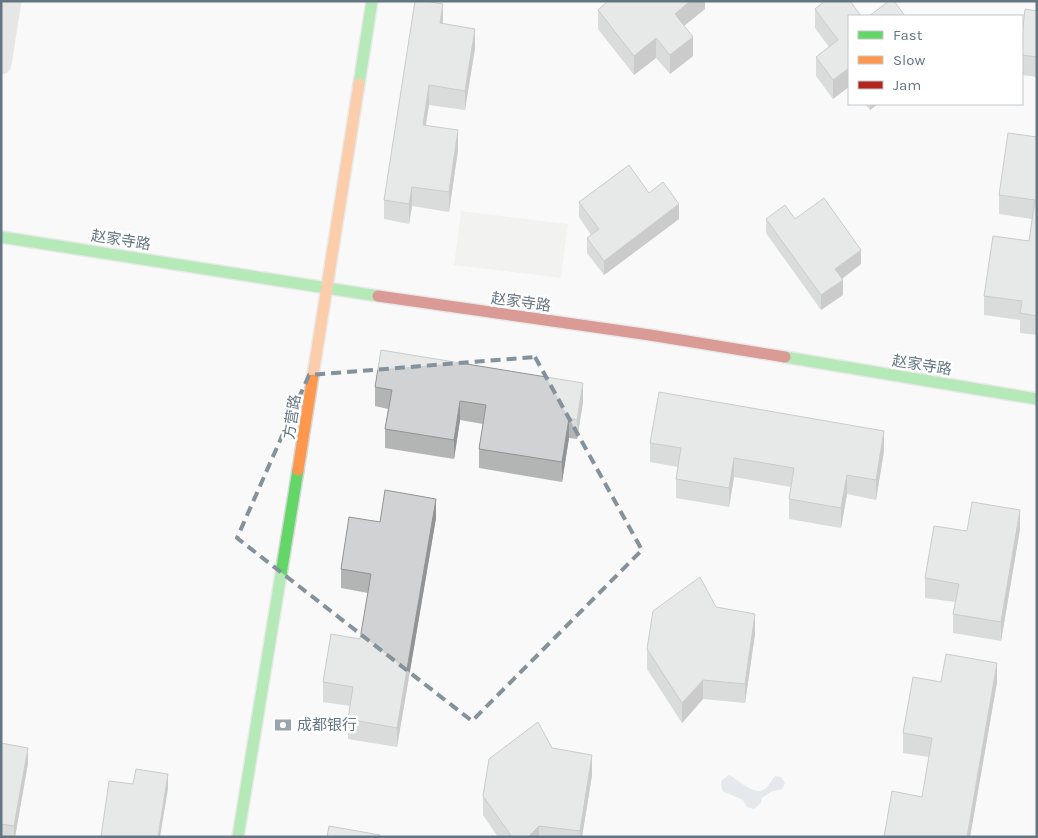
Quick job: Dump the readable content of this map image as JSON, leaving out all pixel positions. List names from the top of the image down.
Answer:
{
  "streets": {
    "street": ["赵家寺路", "方营路"]
  },
  "crossings": [
    ["赵家寺路", "方营路"]
  ],
  "places": {
    "bank": ["成都银行"]
  },
  "legend": ["Fast", "Slow", "Jam"]
}
